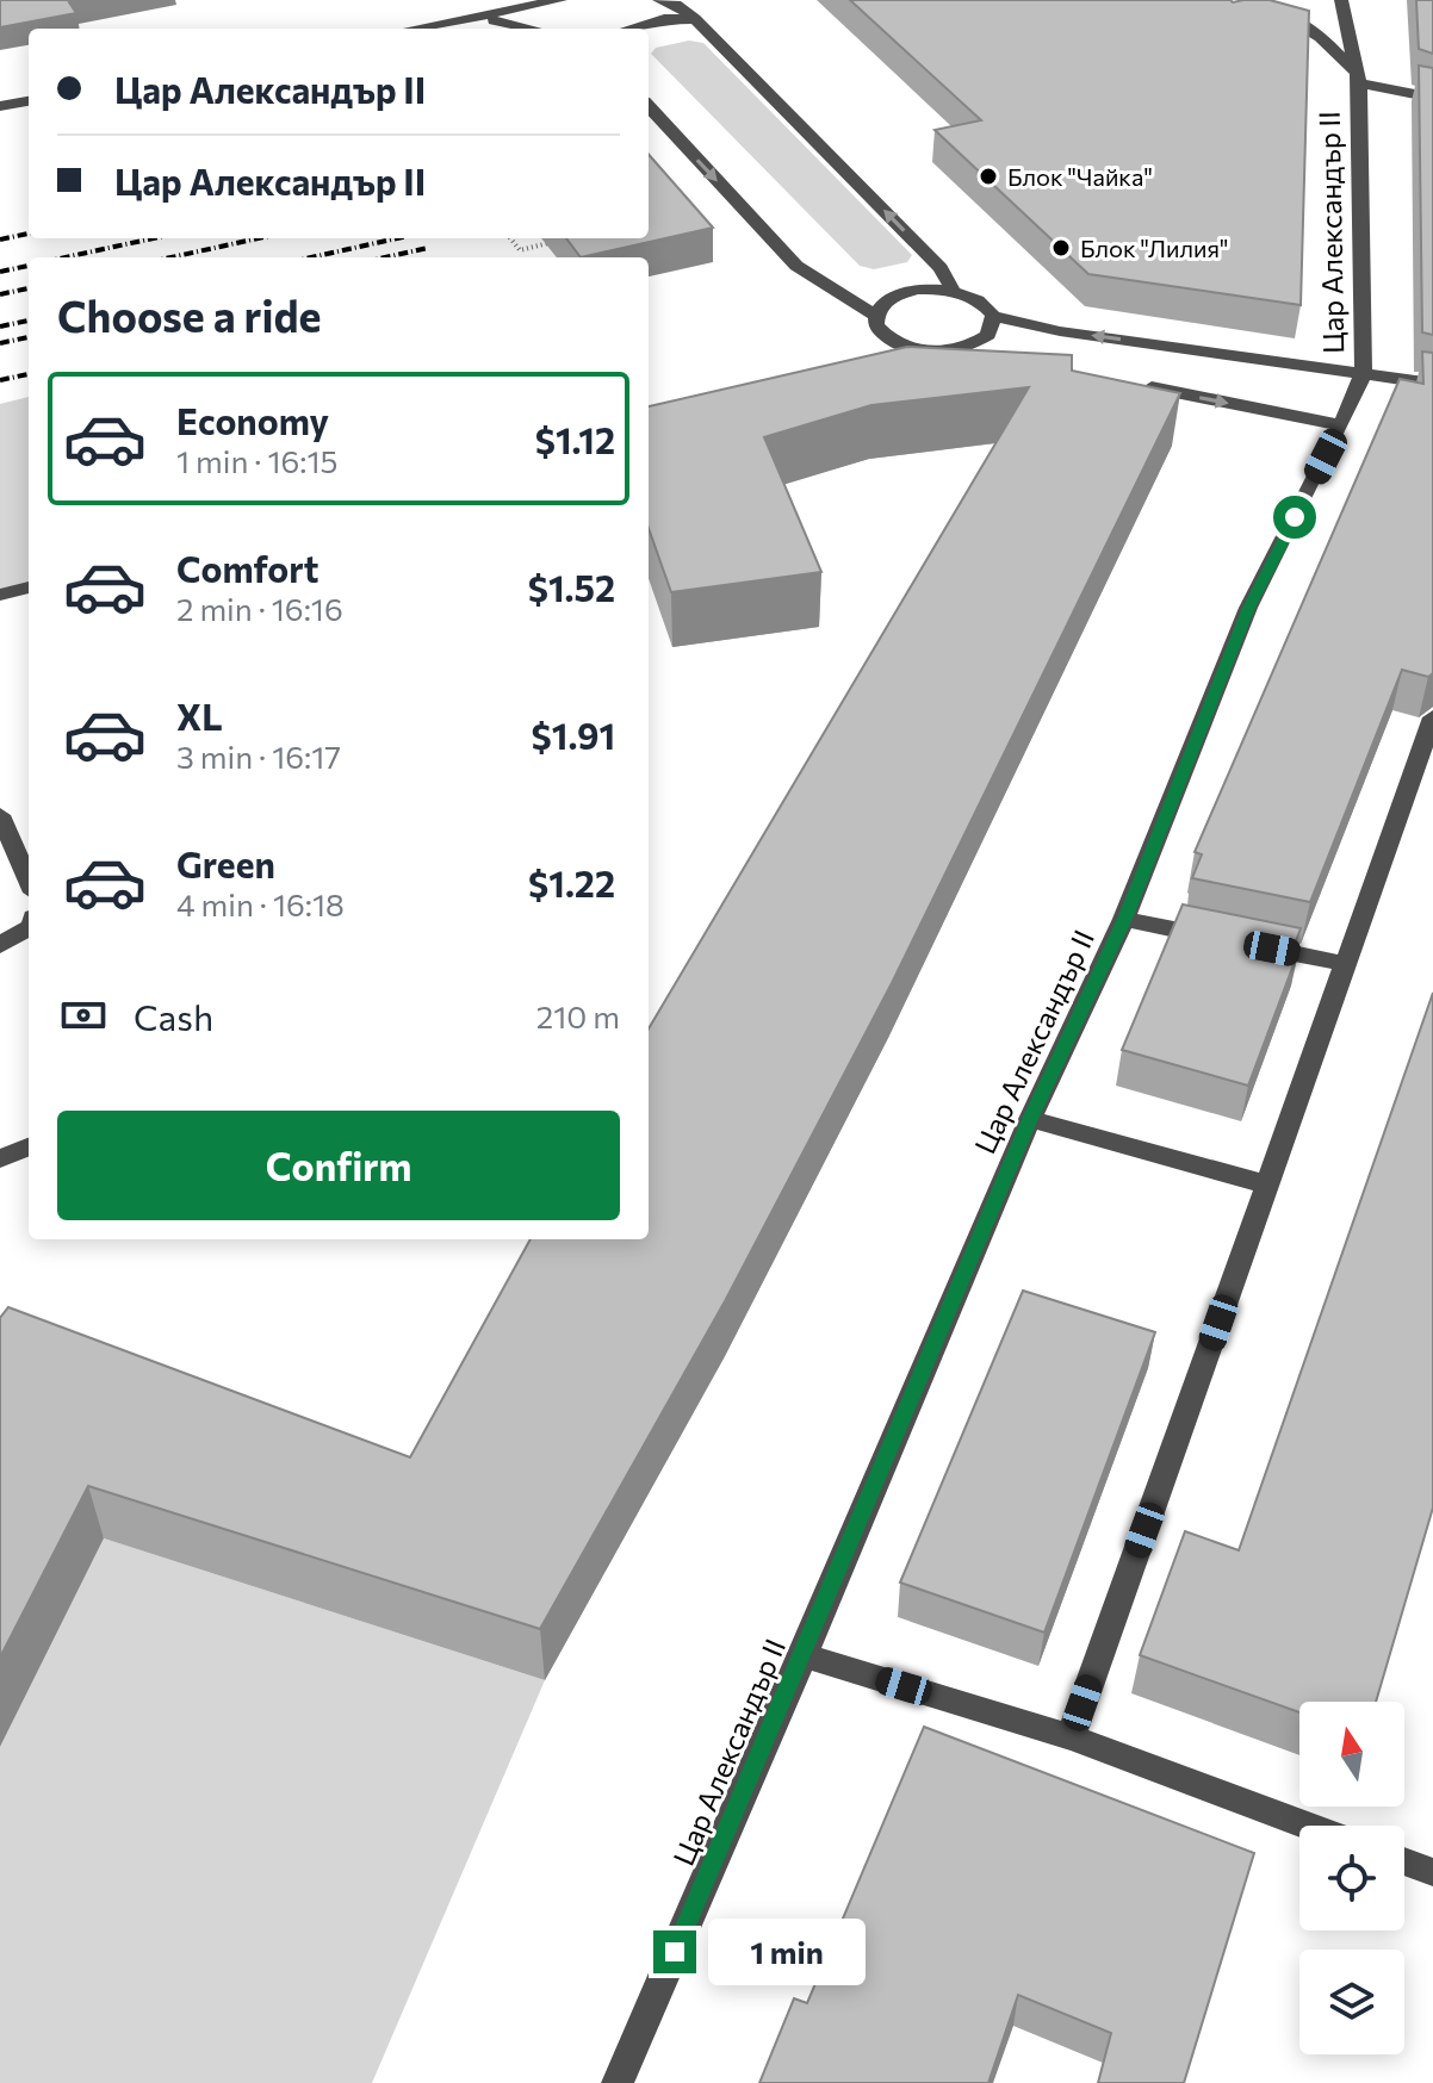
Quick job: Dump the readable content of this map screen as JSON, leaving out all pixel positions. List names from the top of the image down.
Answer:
{
  "streets": {
    "street": ["Цар Александър II"]
  },
  "places": ["Блок \"Чайка\"", "Блок \"Лилия\""],
  "north": "top",
  "page": {
    "banner": ["Цар Александър II", "Цар Александър II"],
    "heading": "Choose a ride",
    "list": [
      {
        "name": "Economy",
        "note": "1 min · 16:15",
        "value": "$1.12"
      },
      {
        "name": "Comfort",
        "note": "2 min · 16:16",
        "value": "$1.52"
      },
      {
        "name": "XL",
        "note": "3 min · 16:17",
        "value": "$1.91"
      },
      {
        "name": "Green",
        "note": "4 min · 16:18",
        "value": "$1.22"
      }
    ],
    "pay": ["Cash", "210 m"],
    "buttons": "Confirm",
    "bubble": "1 min"
  }
}
